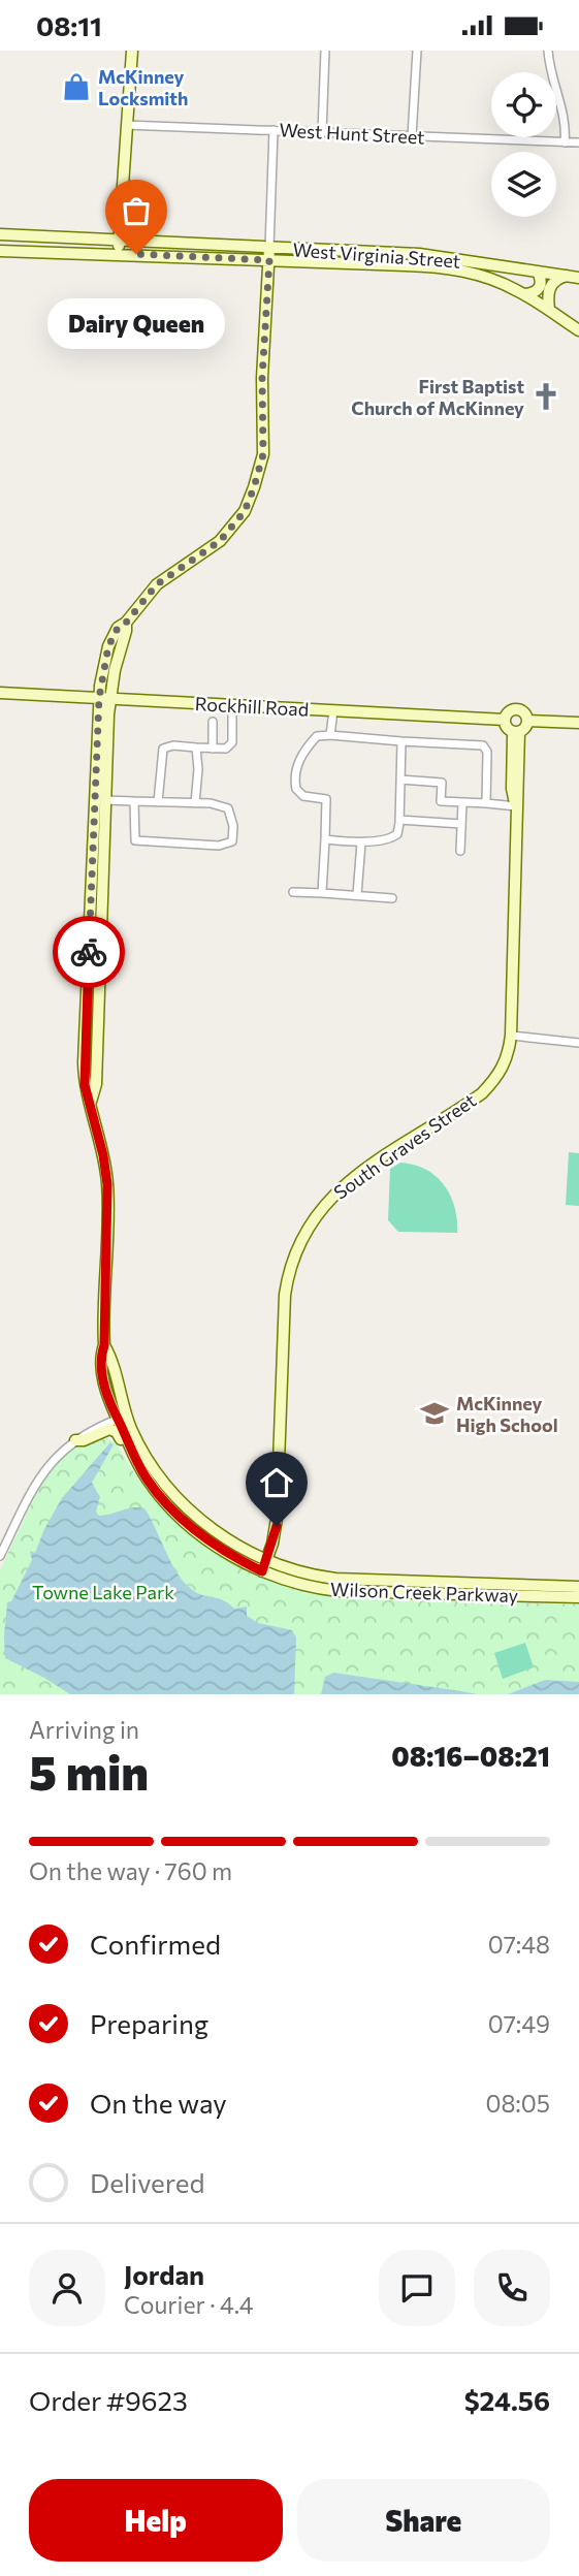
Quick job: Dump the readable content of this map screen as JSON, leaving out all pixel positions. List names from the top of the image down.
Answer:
{
  "streets": {
    "main road": [
      "West Virginia Street",
      "Rockhill Road",
      "South Graves Street",
      "Wilson Creek Parkway"
    ],
    "street": ["West Hunt Street"]
  },
  "crossings": [
    ["Rockhill Road", "South Graves Street"],
    ["Rockhill Road", "Wilson Creek Parkway"],
    ["South Graves Street", "Wilson Creek Parkway"]
  ],
  "parks": ["Towne Lake Park"],
  "places": {
    "shop": ["McKinney Locksmith"],
    "other": ["Dairy Queen"],
    "church": ["First Baptist Church of McKinney"],
    "school or university": ["McKinney High School"]
  },
  "page": {
    "status": "08:11",
    "bubble": "Dairy Queen",
    "heading": ["5 min", "Arriving in", "08:16–08:21"],
    "panel": [
      "Jordan",
      "Courier · 4.4",
      "Order #9623",
      "$24.56"
    ],
    "bar": "On the way · 760 m",
    "list": [
      ["Confirmed", "07:48"],
      ["Preparing", "07:49"],
      ["On the way", "08:05"],
      "Delivered"
    ],
    "buttons": ["Help", "Share"]
  }
}
